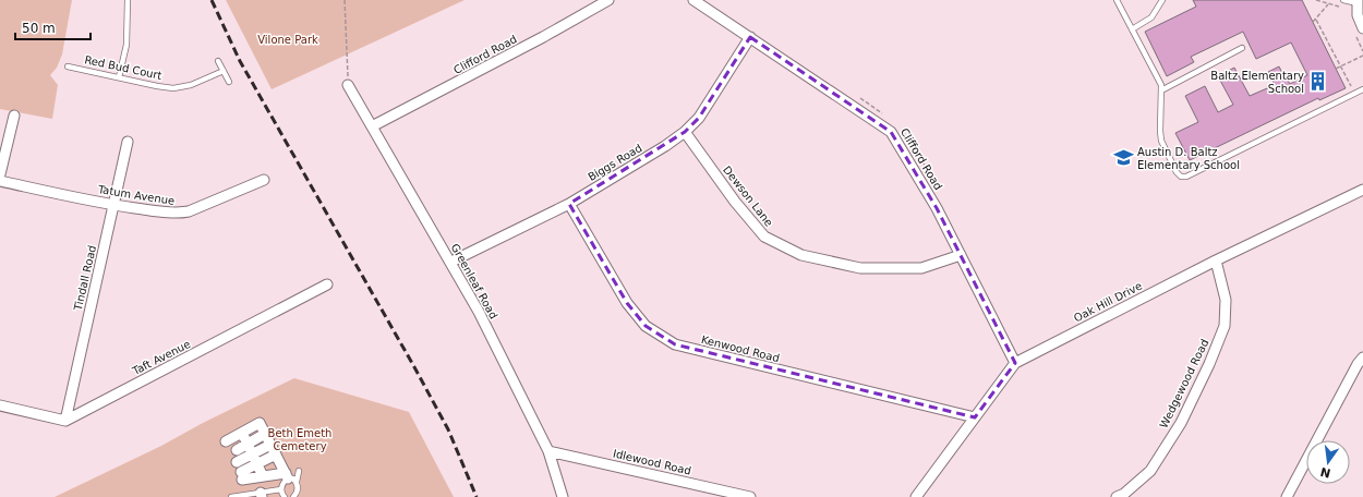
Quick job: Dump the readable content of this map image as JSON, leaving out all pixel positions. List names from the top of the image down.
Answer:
{
  "streets": {
    "street": [
      "Clifford Road",
      "Biggs Road",
      "Tatum Avenue",
      "Dewson Lane",
      "Tindall Road",
      "Greenleaf Road",
      "Oak Hill Drive",
      "Kenwood Road",
      "Taft Avenue",
      "Wedgewood Road",
      "Idlewood Road"
    ],
    "lane": ["Red Bud Court"]
  },
  "crossings": [
    ["Clifford Road", "Biggs Road"],
    ["Clifford Road", "Dewson Lane"],
    ["Clifford Road", "Greenleaf Road"],
    ["Clifford Road", "Oak Hill Drive"],
    ["Biggs Road", "Dewson Lane"],
    ["Biggs Road", "Greenleaf Road"],
    ["Biggs Road", "Kenwood Road"],
    ["Tatum Avenue", "Tindall Road"],
    ["Tindall Road", "Taft Avenue"],
    ["Greenleaf Road", "Idlewood Road"],
    ["Oak Hill Drive", "Kenwood Road"],
    ["Oak Hill Drive", "Wedgewood Road"]
  ],
  "parks": ["Vilone Park", "Beth Emeth Cemetery"],
  "places": {
    "building": ["Baltz Elementary School"],
    "school or university": ["Austin D. Baltz Elementary School"]
  },
  "scale_bar": "50 m",
  "north": "bottom"
}
